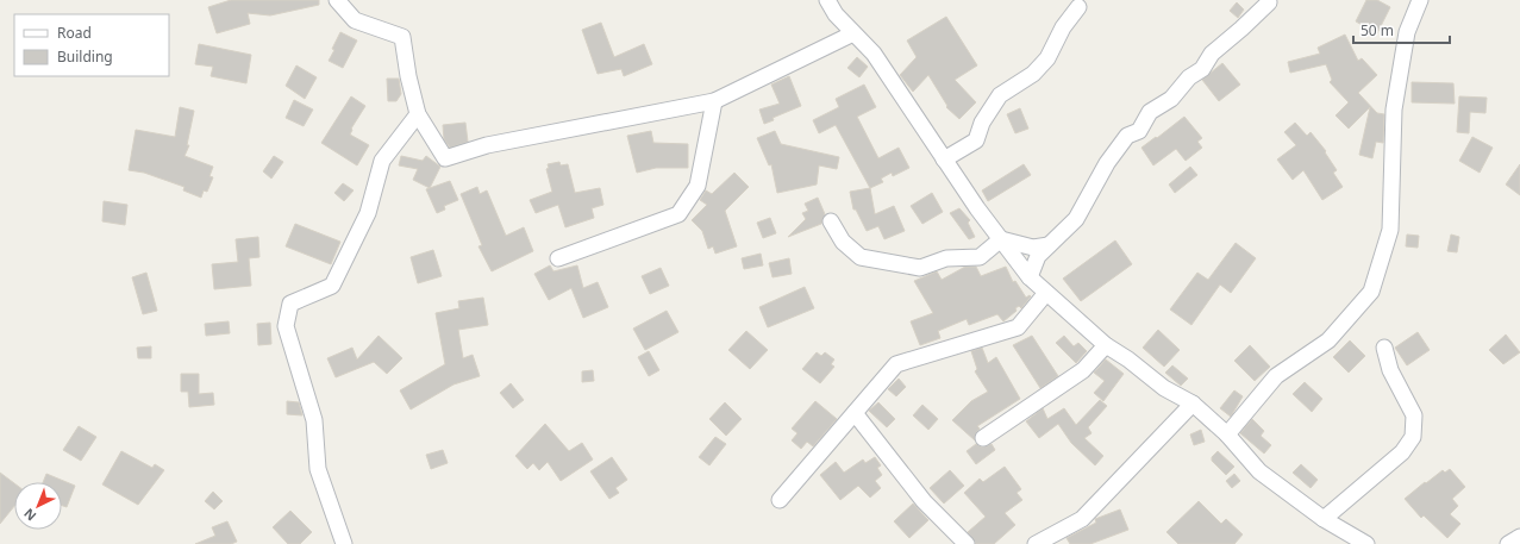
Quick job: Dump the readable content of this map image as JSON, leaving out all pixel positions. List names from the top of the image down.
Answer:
{
  "legend": ["Road", "Building"],
  "scale_bar": "50 m",
  "north": "bottom left"
}
